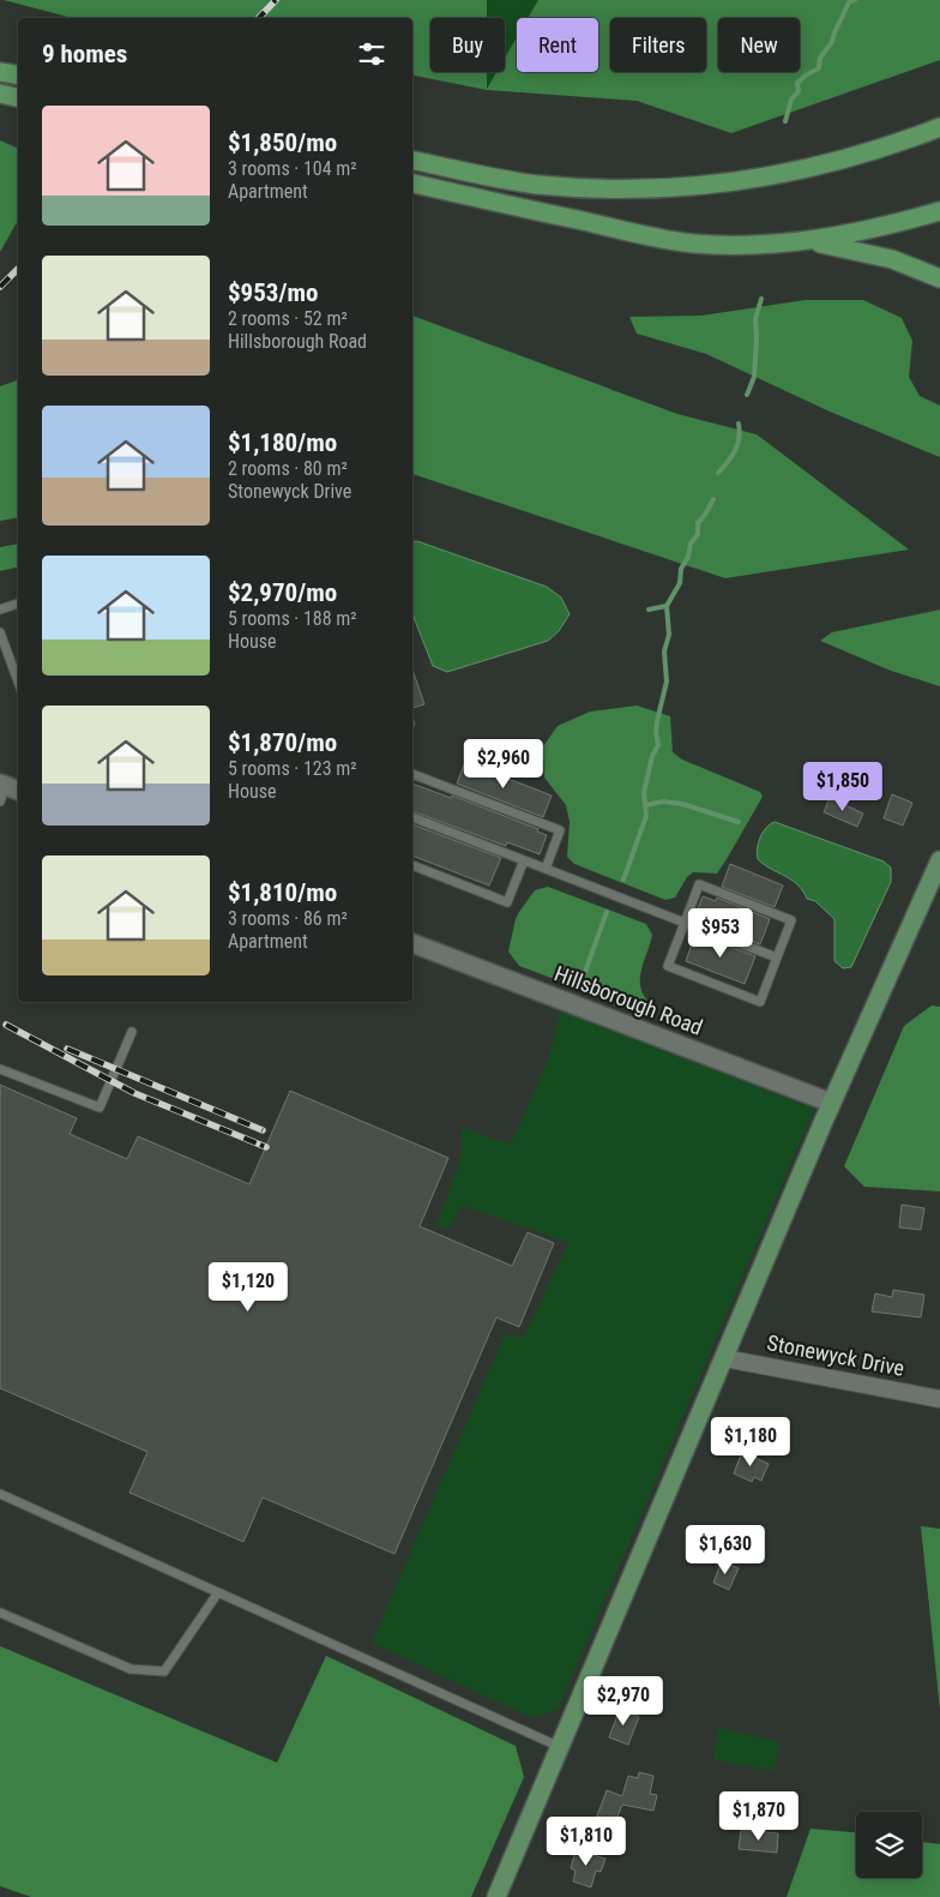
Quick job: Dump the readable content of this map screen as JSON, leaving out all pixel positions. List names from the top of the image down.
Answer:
{
  "streets": {
    "street": ["Hillsborough Road", "Stonewyck Drive"]
  },
  "page": {
    "chip": [
      "Buy",
      "Rent",
      "Filters",
      "New"
    ],
    "heading": "9 homes",
    "list": [
      {
        "name": "$1,850/mo",
        "note": "3 rooms · 104 m² · Apartment"
      },
      {
        "name": "$953/mo",
        "note": "2 rooms · 52 m² · Hillsborough Road"
      },
      {
        "name": "$1,180/mo",
        "note": "2 rooms · 80 m² · Stonewyck Drive"
      },
      {
        "name": "$2,970/mo",
        "note": "5 rooms · 188 m² · House"
      },
      {
        "name": "$1,870/mo",
        "note": "5 rooms · 123 m² · House"
      },
      {
        "name": "$1,810/mo",
        "note": "3 rooms · 86 m² · Apartment"
      }
    ],
    "price": [
      "$2,960",
      "$1,850",
      "$953",
      "$1,120",
      "$1,180",
      "$1,630",
      "$2,970",
      "$1,870",
      "$1,810"
    ]
  }
}
